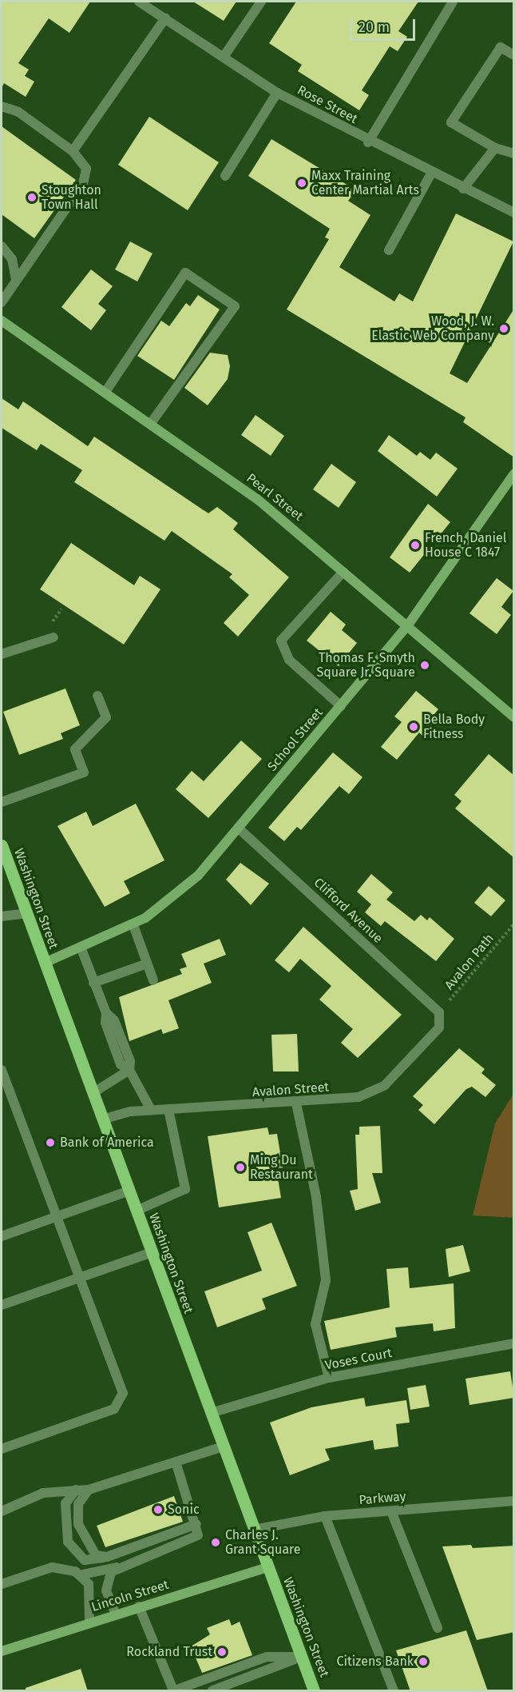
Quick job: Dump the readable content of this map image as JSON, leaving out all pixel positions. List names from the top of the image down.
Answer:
{
  "streets": {
    "main road": ["Washington Street"],
    "street": [
      "Rose Street",
      "Pearl Street",
      "School Street",
      "Clifford Avenue",
      "Avalon Street",
      "Voses Court",
      "Parkway",
      "Lincoln Street"
    ],
    "path": ["Avalon Path"]
  },
  "crossings": [
    ["Pearl Street", "School Street"],
    ["School Street", "Washington Street"],
    ["School Street", "Clifford Avenue"],
    ["Washington Street", "Avalon Street"],
    ["Washington Street", "Voses Court"],
    ["Washington Street", "Parkway"],
    ["Washington Street", "Lincoln Street"],
    ["Clifford Avenue", "Avalon Path"],
    ["Clifford Avenue", "Avalon Street"],
    ["Avalon Path", "Avalon Street"]
  ],
  "places": [
    "Maxx Training Center Martial Arts",
    "Stoughton Town Hall",
    "Wood, J. W. Elastic Web Company",
    "French, Daniel House C 1847",
    "Thomas F. Smyth Square Jr. Square",
    "Bella Body Fitness",
    "Bank of America",
    "Ming Du Restaurant",
    "Sonic",
    "Charles J. Grant Square",
    "Rockland Trust",
    "Citizens Bank"
  ],
  "scale_bar": "20 m"
}
